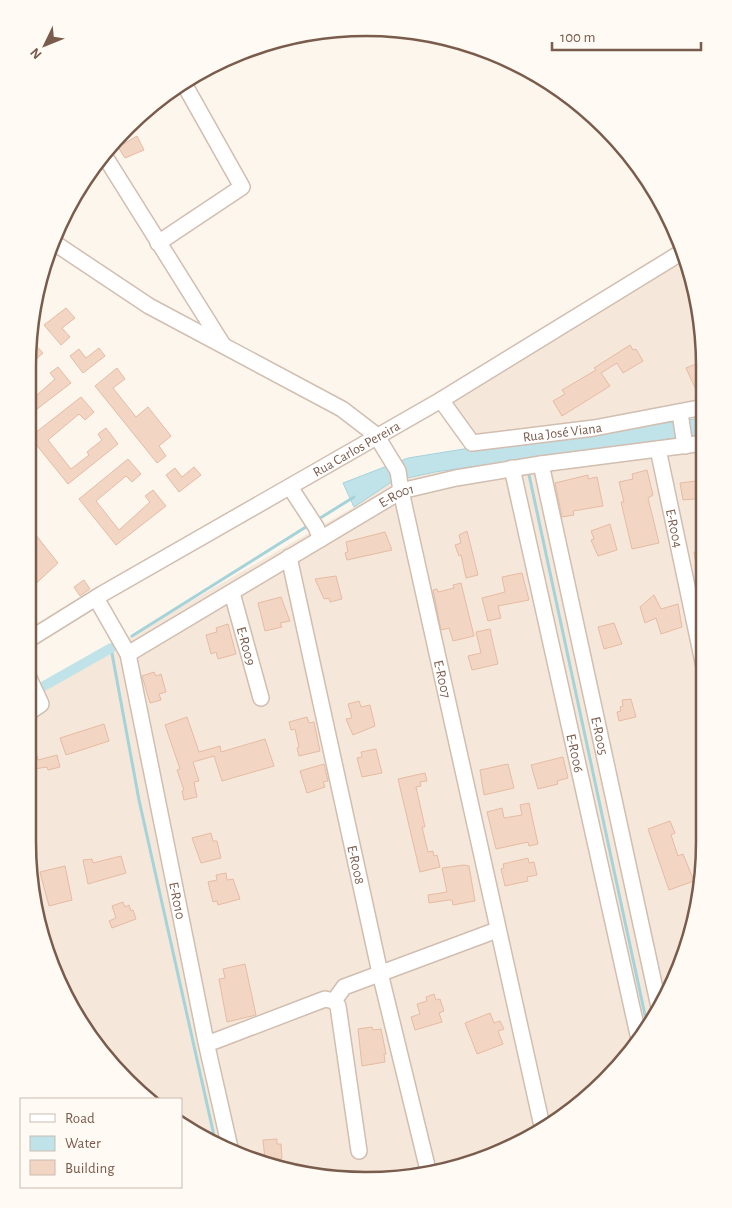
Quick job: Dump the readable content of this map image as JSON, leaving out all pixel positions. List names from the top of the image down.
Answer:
{
  "streets": {
    "street": [
      "Rua José Viana",
      "Rua Carlos Pereira",
      "E-R001",
      "E-R004",
      "E-R009",
      "E-R007",
      "E-R005",
      "E-R006",
      "E-R008",
      "E-R010"
    ]
  },
  "crossings": [
    ["Rua José Viana", "Rua Carlos Pereira"],
    ["Rua Carlos Pereira", "E-R007"],
    ["Rua Carlos Pereira", "E-R010"],
    ["E-R001", "E-R004"],
    ["E-R001", "E-R009"],
    ["E-R001", "E-R007"],
    ["E-R001", "E-R005"],
    ["E-R001", "E-R006"],
    ["E-R001", "E-R008"],
    ["E-R001", "E-R010"]
  ],
  "legend": ["Road", "Water", "Building"],
  "scale_bar": "100 m",
  "north": "bottom left"
}
